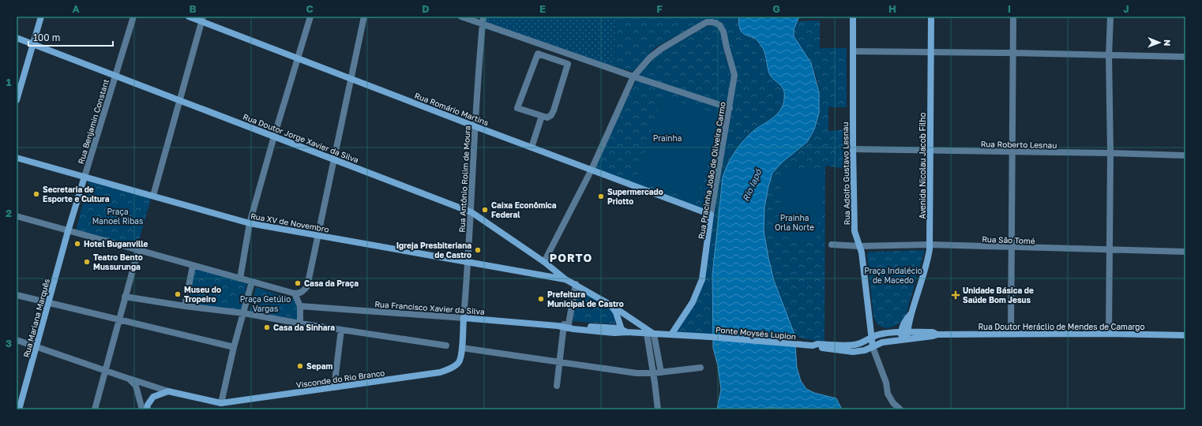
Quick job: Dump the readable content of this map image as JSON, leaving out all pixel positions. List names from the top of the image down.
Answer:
{
  "streets": {
    "street": [
      "Rua Romário Martins",
      "Rua Benjamin Constant",
      "Rua Doutor Jorge Xavier da Silva",
      "Rua Roberto Lesnau",
      "Avenida Nicolau Jacob Filho",
      "Rua Pracinha João de Oliveira Carmo",
      "Rua Adolfo Gustavo Lesnau",
      "Rua Antônio Rolim de Moura",
      "Rua XV de Novembro",
      "Rua São Tomé",
      "Rua Francisco Xavier da Silva",
      "Rua Mariana Marquês",
      "Rua Doutor Heráclio de Mendes de Camargo",
      "Ponte Moysés Lupion",
      "Visconde do Rio Branco"
    ]
  },
  "crossings": [
    ["Rua Romário Martins", "Rua Pracinha João de Oliveira Carmo"],
    ["Rua Romário Martins", "Rua Antônio Rolim de Moura"],
    ["Rua Benjamin Constant", "Rua Doutor Jorge Xavier da Silva"],
    ["Rua Benjamin Constant", "Rua XV de Novembro"],
    ["Rua Benjamin Constant", "Rua Mariana Marquês"],
    ["Rua Doutor Jorge Xavier da Silva", "Rua Pracinha João de Oliveira Carmo"],
    ["Rua Doutor Jorge Xavier da Silva", "Rua Antônio Rolim de Moura"],
    ["Rua Doutor Jorge Xavier da Silva", "Rua XV de Novembro"],
    ["Rua Roberto Lesnau", "Avenida Nicolau Jacob Filho"],
    ["Rua Roberto Lesnau", "Rua Adolfo Gustavo Lesnau"],
    ["Avenida Nicolau Jacob Filho", "Rua São Tomé"],
    ["Avenida Nicolau Jacob Filho", "Rua Doutor Heráclio de Mendes de Camargo"],
    ["Rua Pracinha João de Oliveira Carmo", "Rua Francisco Xavier da Silva"],
    ["Rua Adolfo Gustavo Lesnau", "Rua São Tomé"],
    ["Rua Adolfo Gustavo Lesnau", "Rua Doutor Heráclio de Mendes de Camargo"],
    ["Rua Antônio Rolim de Moura", "Rua XV de Novembro"],
    ["Rua Antônio Rolim de Moura", "Rua Francisco Xavier da Silva"],
    ["Rua Antônio Rolim de Moura", "Visconde do Rio Branco"],
    ["Rua Francisco Xavier da Silva", "Ponte Moysés Lupion"],
    ["Rua Doutor Heráclio de Mendes de Camargo", "Ponte Moysés Lupion"]
  ],
  "districts": ["PORTO"],
  "water": ["Rio Iapó"],
  "parks": [
    "Prainha",
    "Praça Manoel Ribas",
    "Prainha Orla Norte",
    "Praça Indalécio de Macedo",
    "Praça Getúlio Vargas"
  ],
  "places": {
    "other": [
      "Secretaria de Esporte e Cultura",
      "Supermercado Priotto",
      "Caixa Econômica Federal",
      "Hotel Buganville",
      "Igreja Presbiteriana de Castro",
      "Teatro Bento Mussurunga",
      "Casa da Praça",
      "Museu do Tropeiro",
      "Prefeitura Municipal de Castro",
      "Casa da Sinhara",
      "Sepam"
    ],
    "health": ["Unidade Básica de Saúde Bom Jesus"]
  },
  "scale_bar": "100 m",
  "north": "right",
  "grid": {
    "columns": [
      "A",
      "B",
      "C",
      "D",
      "E",
      "F",
      "G",
      "H",
      "I",
      "J"
    ],
    "rows": ["1", "2", "3"]
  }
}
